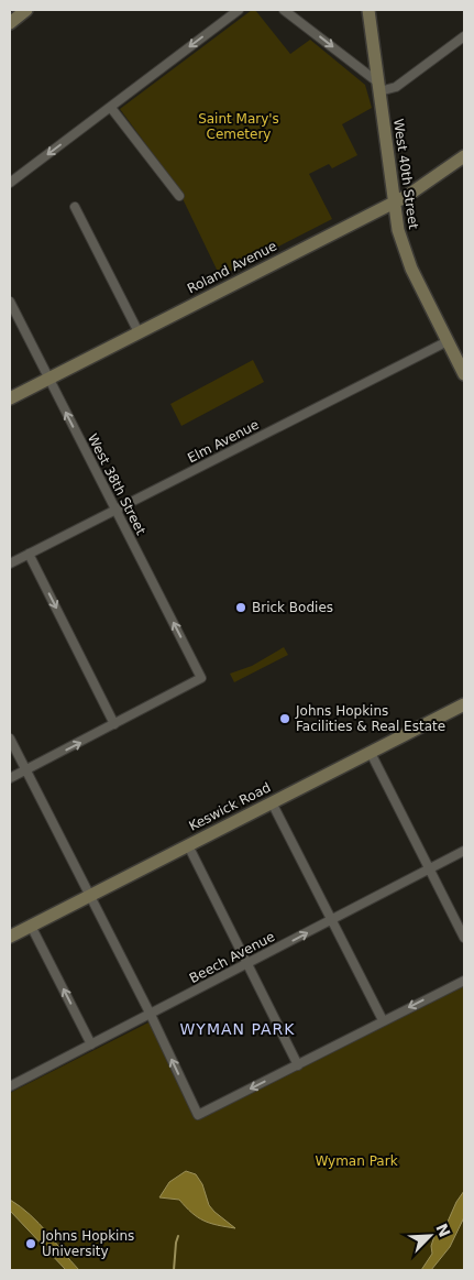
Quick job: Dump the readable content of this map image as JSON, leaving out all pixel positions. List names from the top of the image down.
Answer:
{
  "streets": {
    "street": [
      "West 40th Street",
      "Roland Avenue",
      "Elm Avenue",
      "West 38th Street",
      "Keswick Road",
      "Beech Avenue"
    ]
  },
  "crossings": [
    ["West 40th Street", "Roland Avenue"],
    ["West 40th Street", "Elm Avenue"],
    ["Roland Avenue", "West 38th Street"],
    ["Elm Avenue", "West 38th Street"]
  ],
  "one_way": ["West 38th Street"],
  "districts": ["WYMAN PARK"],
  "parks": ["Saint Mary's Cemetery", "Wyman Park"],
  "places": ["Brick Bodies", "Johns Hopkins Facilities & Real Estate", "Johns Hopkins University"],
  "north": "top right"
}
